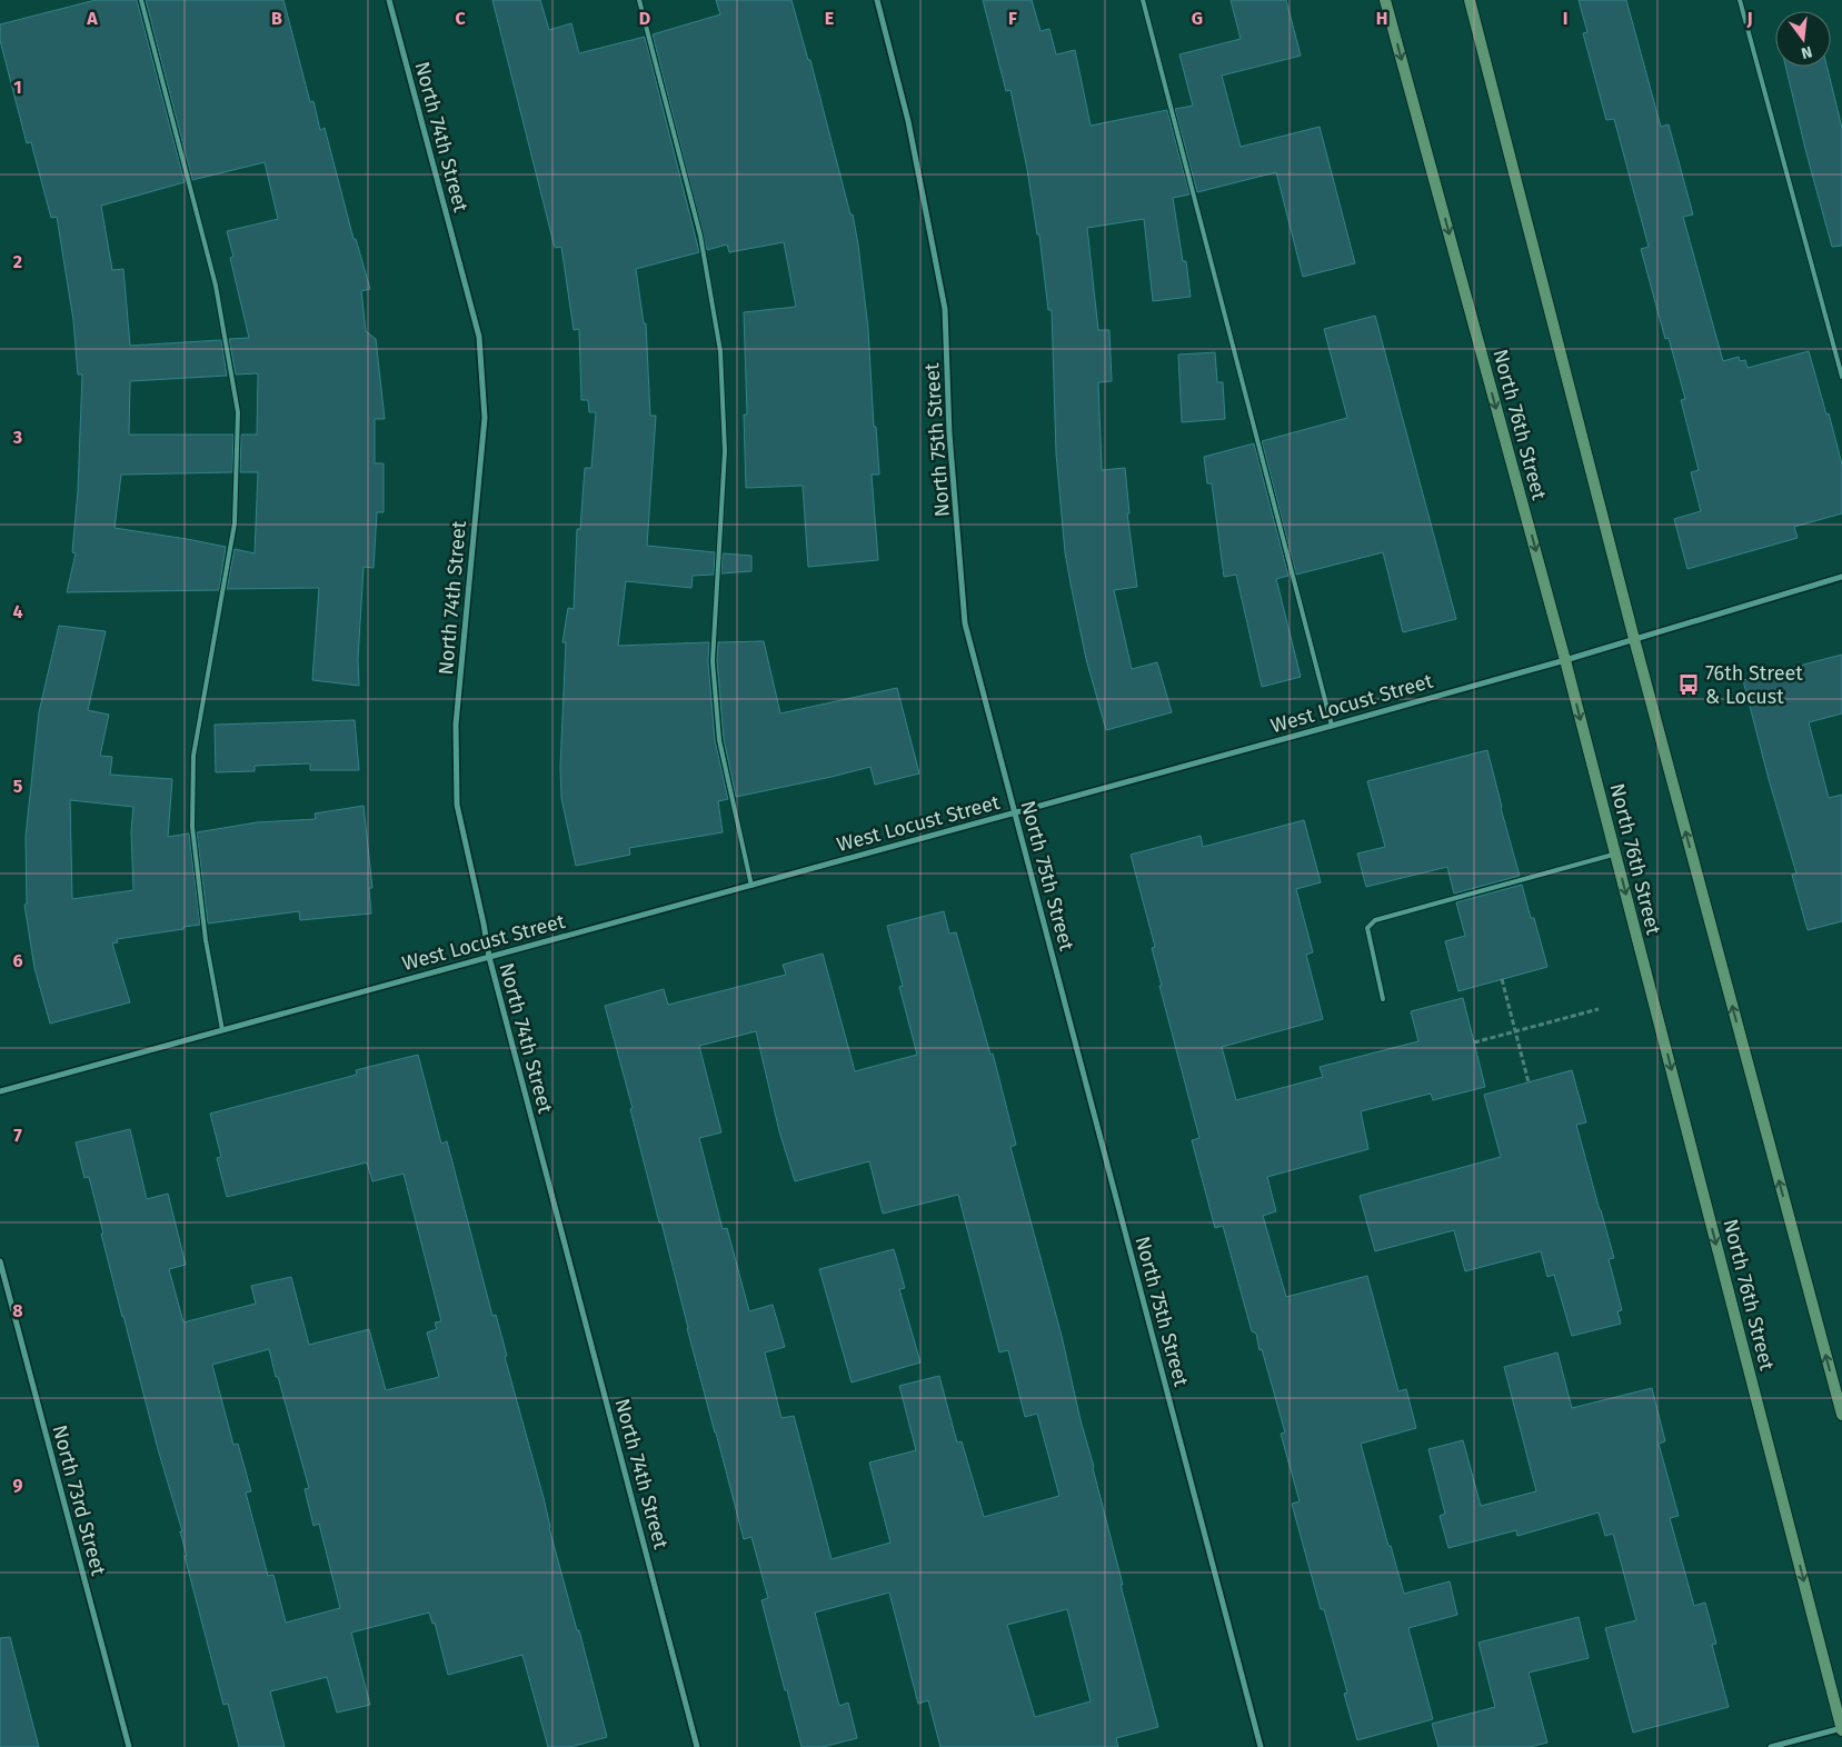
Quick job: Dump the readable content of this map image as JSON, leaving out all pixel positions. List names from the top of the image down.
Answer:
{
  "streets": {
    "main road": ["North 76th Street"],
    "street": [
      "North 74th Street",
      "North 75th Street",
      "West Locust Street",
      "North 73rd Street"
    ]
  },
  "crossings": [
    ["North 74th Street", "West Locust Street"],
    ["North 76th Street", "West Locust Street"],
    ["North 75th Street", "West Locust Street"]
  ],
  "places": {
    "bus stop": ["76th Street & Locust"]
  },
  "north": "bottom",
  "grid": {
    "columns": [
      "A",
      "B",
      "C",
      "D",
      "E",
      "F",
      "G",
      "H",
      "I",
      "J"
    ],
    "rows": [
      "1",
      "2",
      "3",
      "4",
      "5",
      "6",
      "7",
      "8",
      "9"
    ]
  }
}
